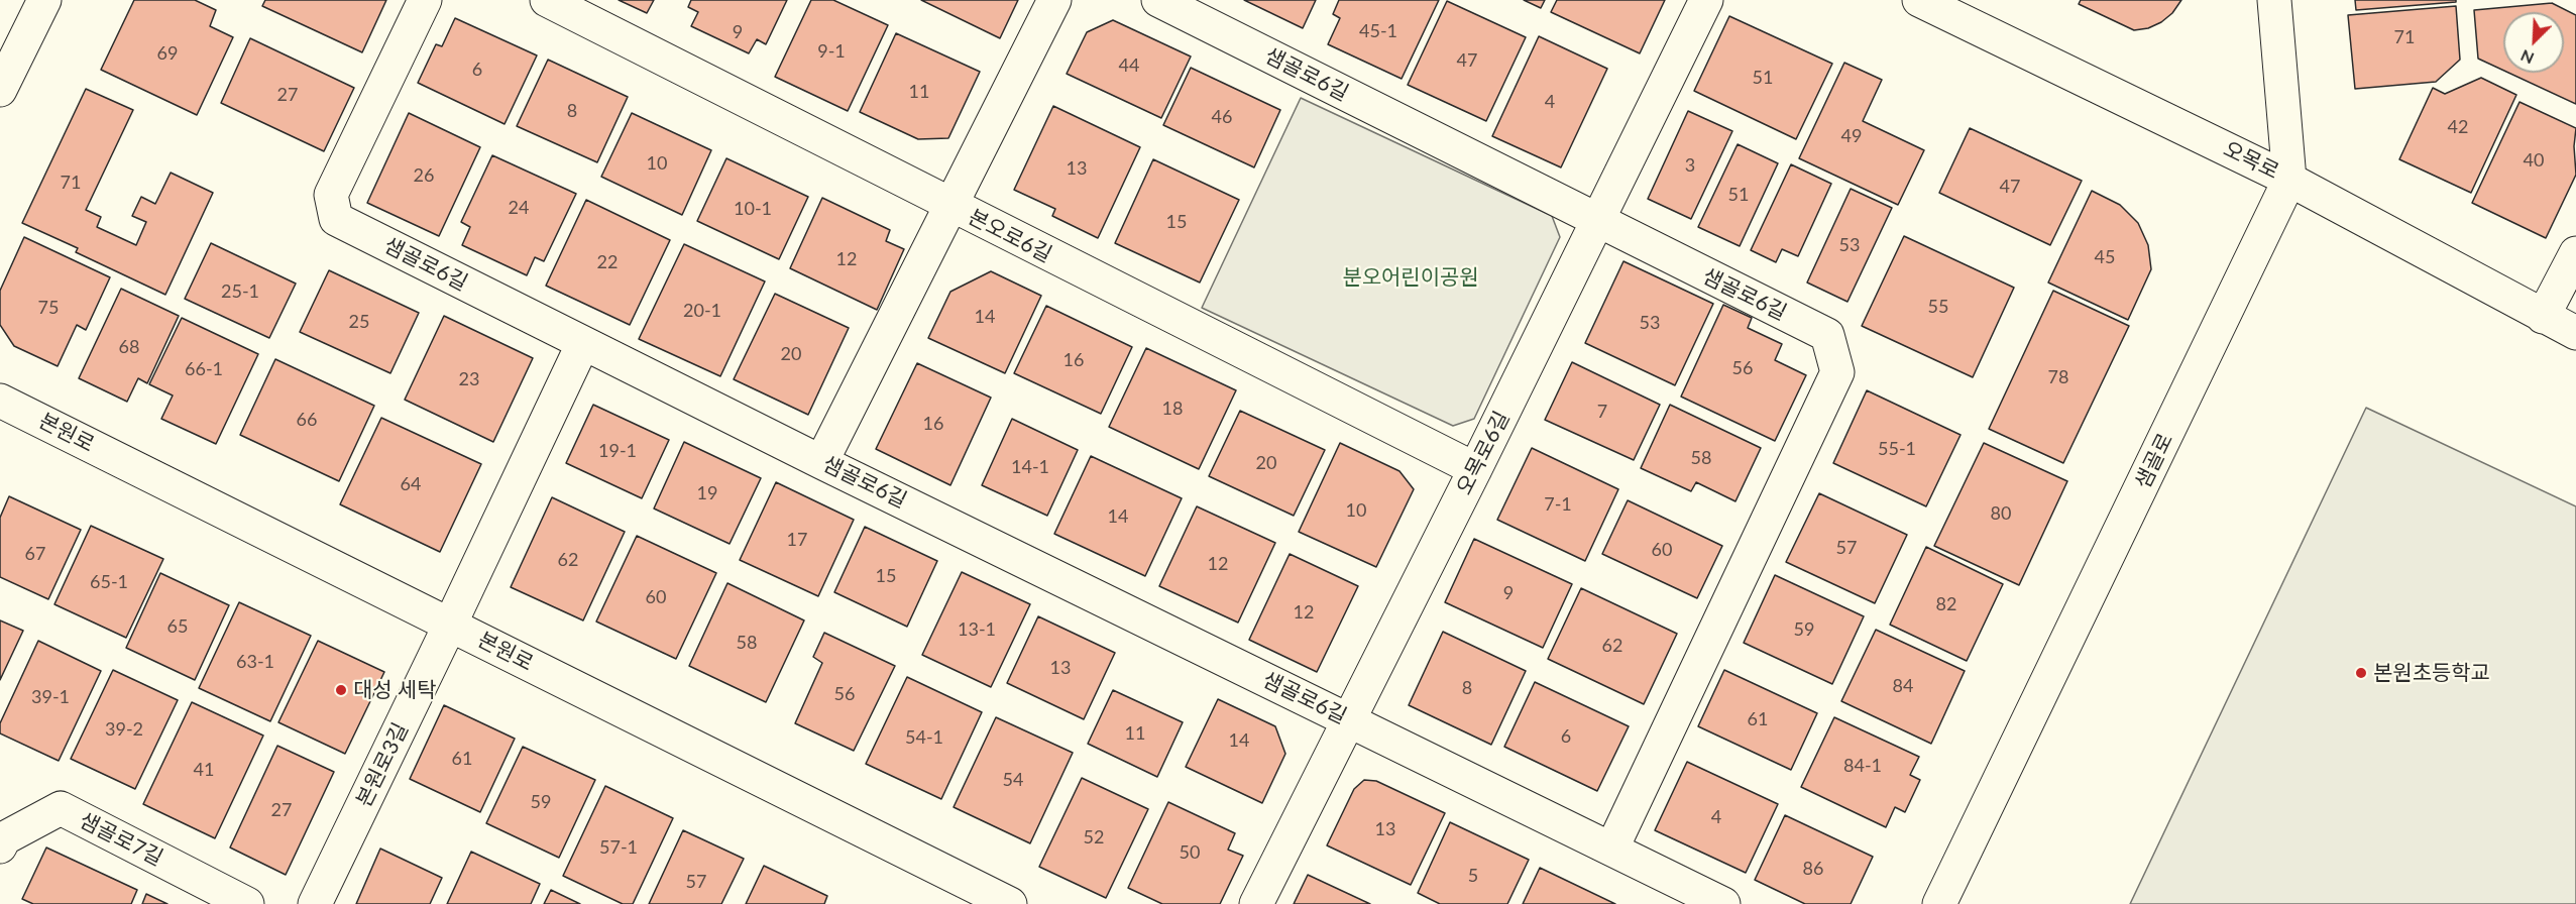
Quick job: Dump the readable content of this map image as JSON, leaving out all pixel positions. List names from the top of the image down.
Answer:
{
  "streets": {
    "street": [
      "샘골로6길",
      "오목로",
      "본오로6길",
      "본원로",
      "오목로6길",
      "샘골로",
      "본원로3길",
      "샘골로7길"
    ]
  },
  "crossings": [
    ["샘골로6길", "오목로6길"],
    ["샘골로6길", "본원로3길"],
    ["오목로", "샘골로"],
    ["본오로6길", "오목로6길"],
    ["본원로", "본원로3길"]
  ],
  "parks": ["분오어린이공원"],
  "places": ["본원초등학교", "대성 세탁"],
  "house_numbers": [
    "45-1",
    "9",
    "71",
    "9-1",
    "69",
    "47",
    "44",
    "6",
    "51",
    "11",
    "27",
    "4",
    "8",
    "46",
    "42",
    "49",
    "40",
    "10",
    "3",
    "13",
    "26",
    "71",
    "47",
    "51",
    "24",
    "10-1",
    "15",
    "53",
    "45",
    "12",
    "22",
    "25-1",
    "55",
    "75",
    "20-1",
    "14",
    "25",
    "53",
    "68",
    "20",
    "16",
    "56",
    "66-1",
    "78",
    "23",
    "18",
    "7",
    "66",
    "16",
    "55-1",
    "19-1",
    "58",
    "20",
    "14-1",
    "64",
    "19",
    "7-1",
    "10",
    "80",
    "14",
    "17",
    "57",
    "60",
    "67",
    "62",
    "12",
    "15",
    "65-1",
    "9",
    "60",
    "82",
    "12",
    "65",
    "13-1",
    "59",
    "58",
    "62",
    "63-1",
    "13",
    "84",
    "8",
    "56",
    "39-1",
    "61",
    "39-2",
    "11",
    "6",
    "54-1",
    "14",
    "61",
    "84-1",
    "41",
    "54",
    "59",
    "27",
    "4",
    "13",
    "52",
    "57-1",
    "50",
    "86",
    "5",
    "57"
  ],
  "north": "bottom left"
}
